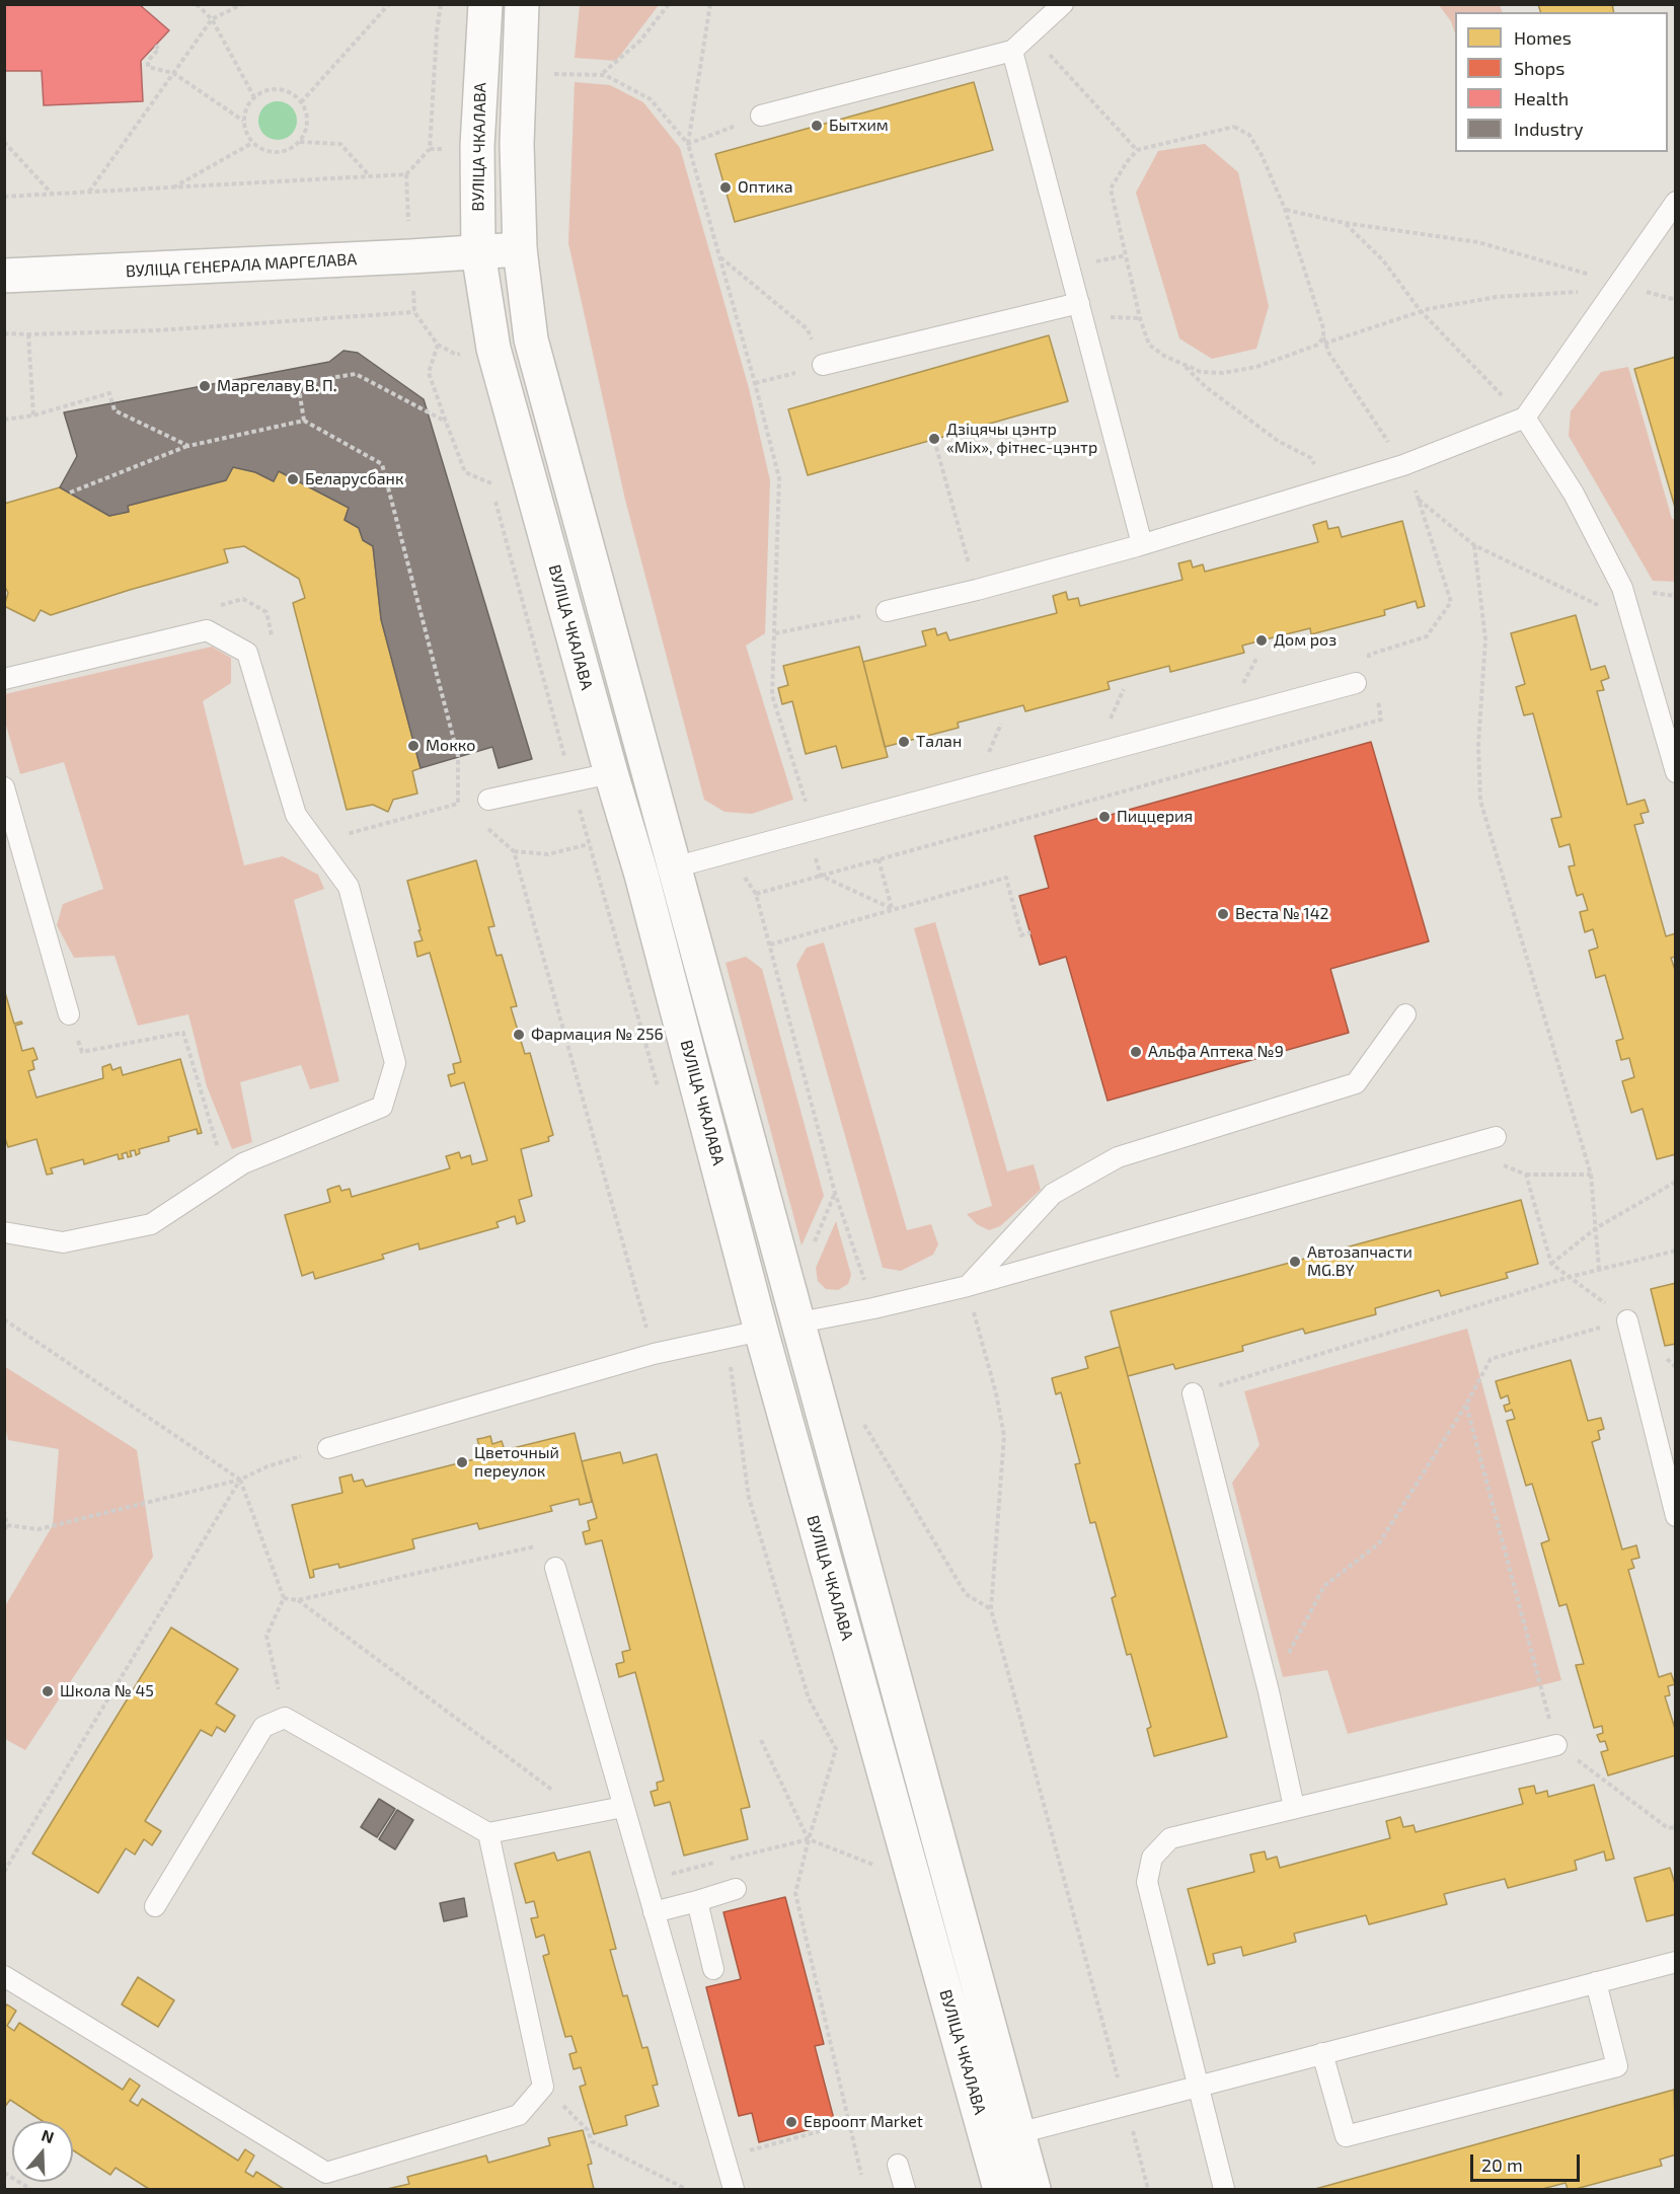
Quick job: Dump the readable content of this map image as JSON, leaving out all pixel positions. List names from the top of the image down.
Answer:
{
  "streets": {
    "main road": ["ВУЛІЦА ЧКАЛАВА", "ВУЛІЦА ГЕНЕРАЛА МАРГЕЛАВА"]
  },
  "crossings": [
    ["ВУЛІЦА ЧКАЛАВА", "ВУЛІЦА ГЕНЕРАЛА МАРГЕЛАВА"]
  ],
  "places": [
    "Бытхим",
    "Оптика",
    "Маргелаву В. П.",
    "Дзіцячы цэнтр «Mix», фітнес-цэнтр",
    "Беларусбанк",
    "Дом роз",
    "Талан",
    "Мокко",
    "Пиццерия",
    "Веста № 142",
    "Фармация № 256",
    "Альфа Аптека №9",
    "Автозапчасти MG.BY",
    "Цветочный переулок",
    "Школа № 45",
    "Евроопт Market"
  ],
  "legend": [
    "Homes",
    "Shops",
    "Health",
    "Industry"
  ],
  "scale_bar": "20 m",
  "north": "top"
}
